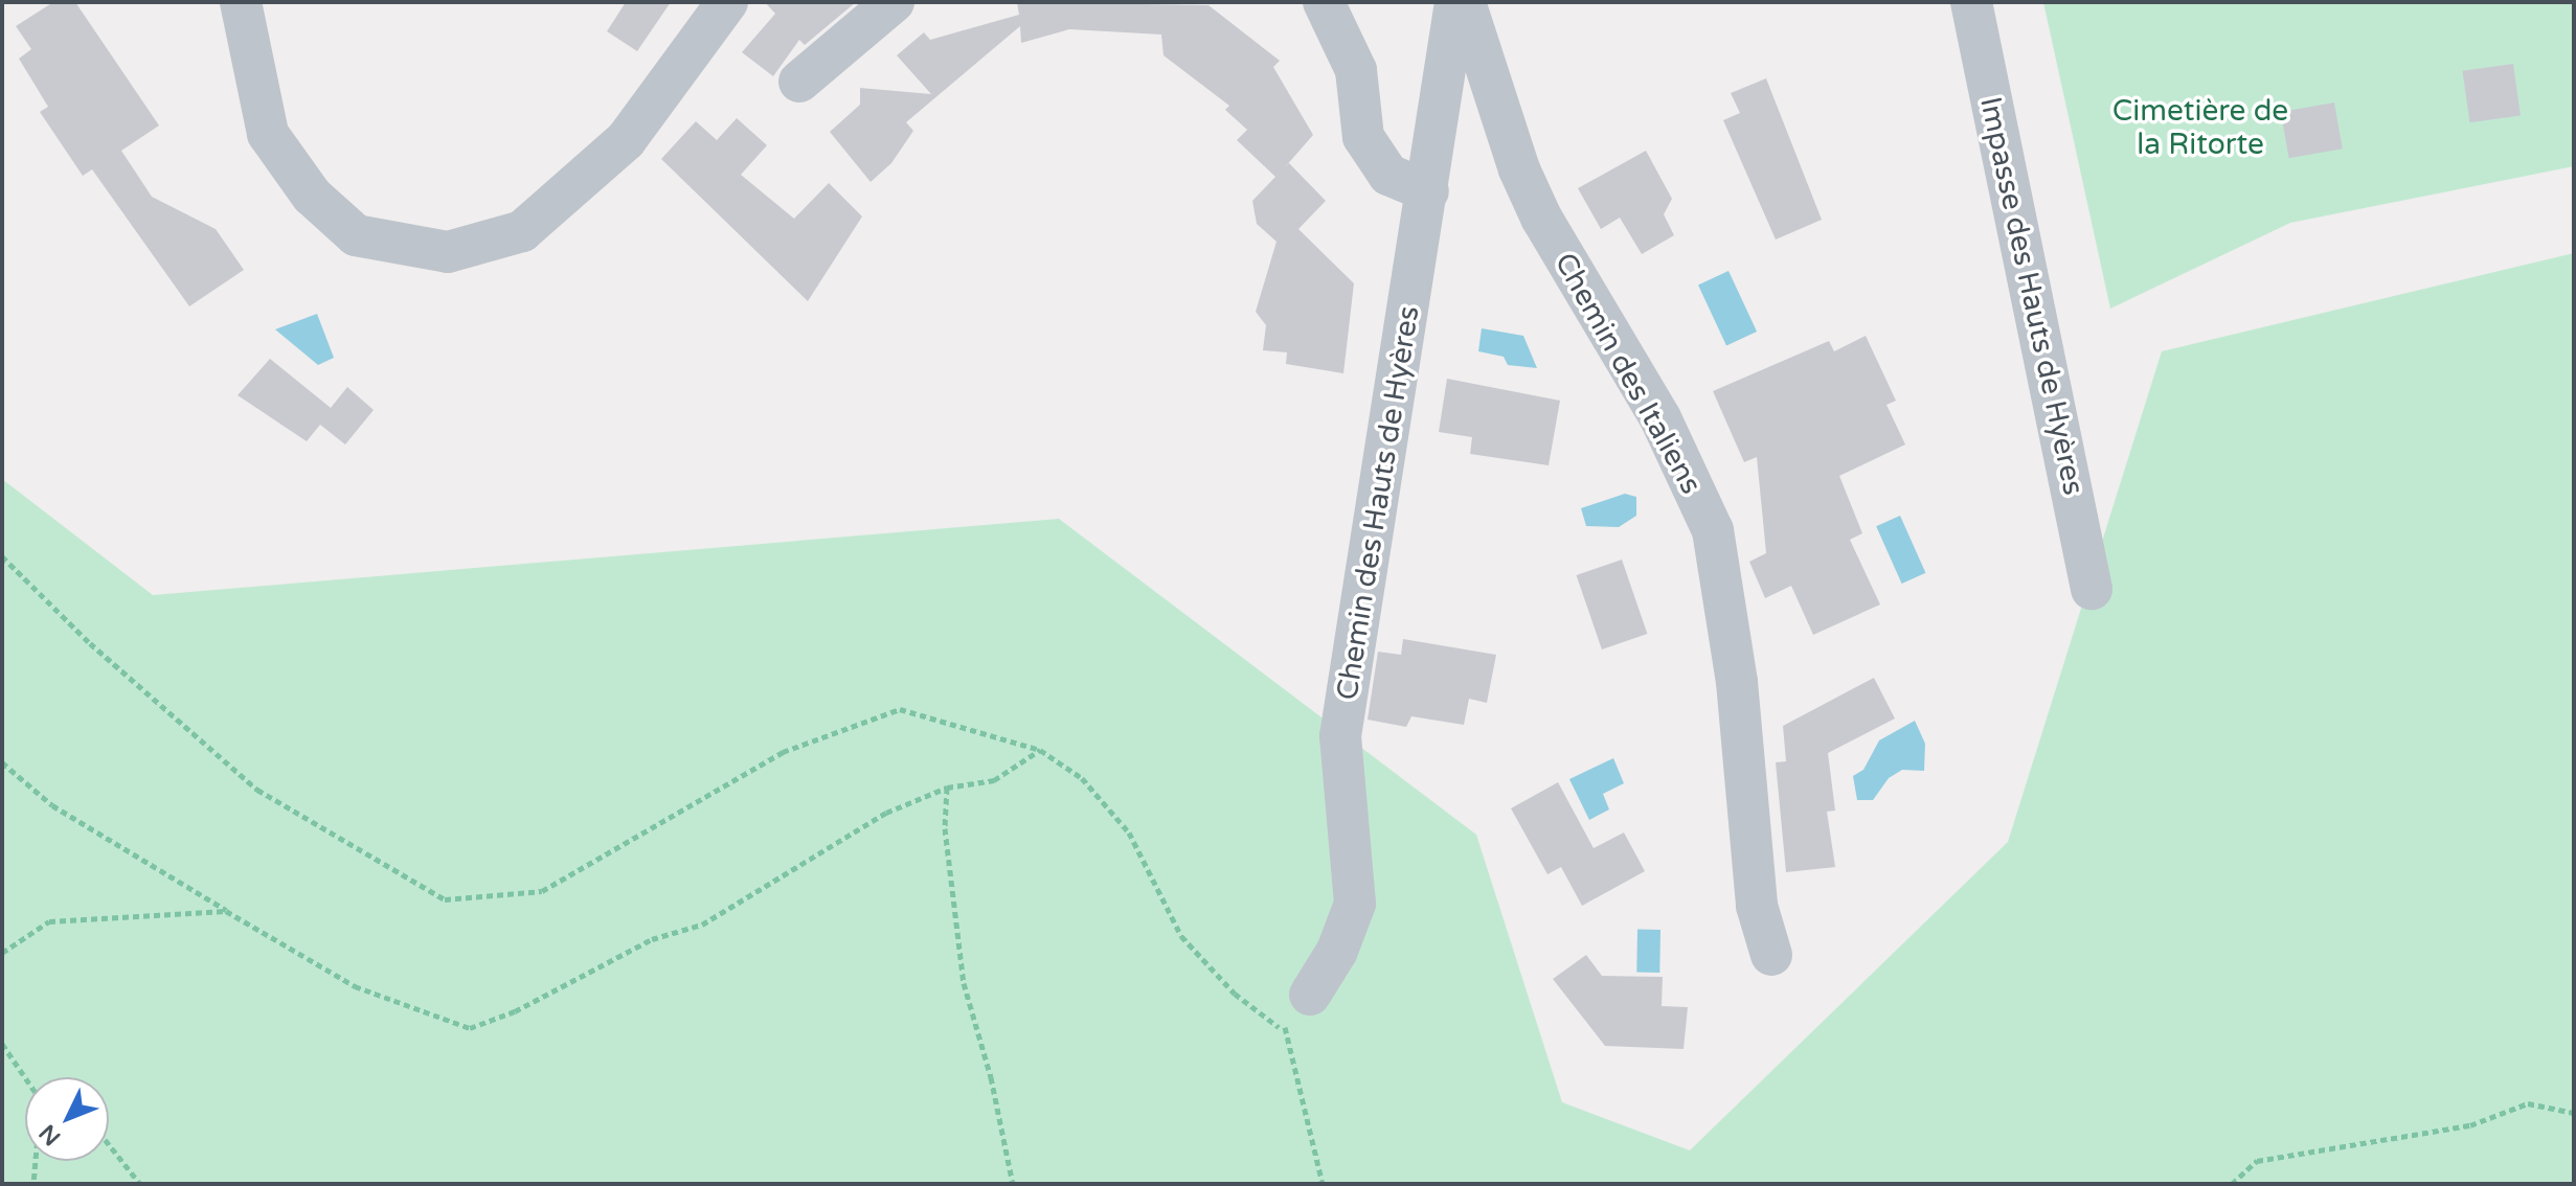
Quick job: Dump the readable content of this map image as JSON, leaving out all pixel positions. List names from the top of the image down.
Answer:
{
  "streets": {
    "street": ["Impasse des Hauts de Hyères", "Chemin des Italiens", "Chemin des Hauts de Hyères"]
  },
  "parks": ["Cimetière de la Ritorte"],
  "north": "bottom left"
}
